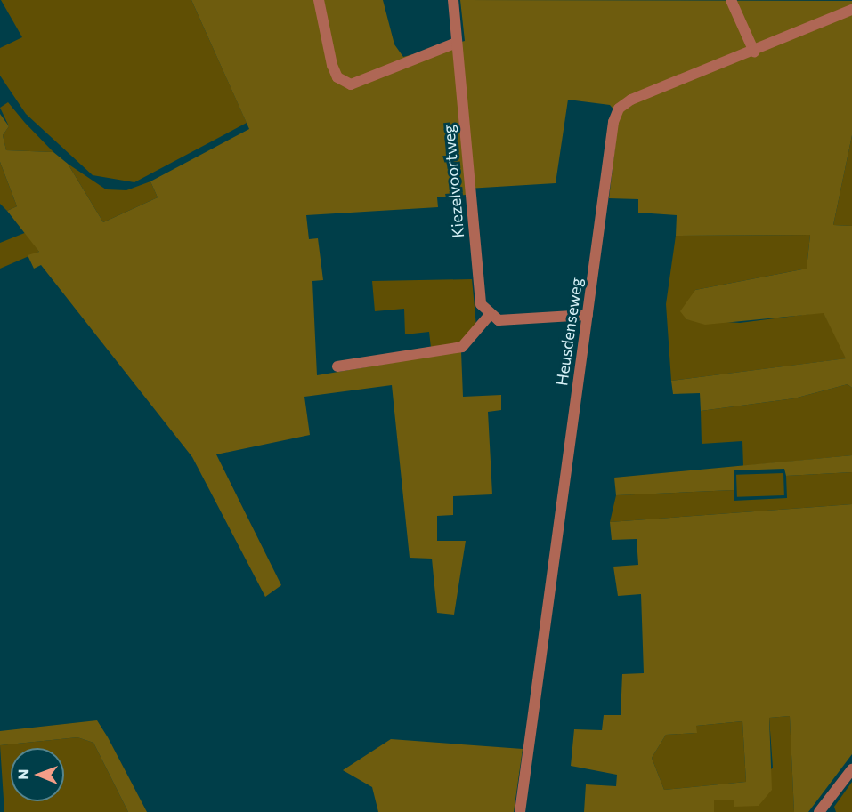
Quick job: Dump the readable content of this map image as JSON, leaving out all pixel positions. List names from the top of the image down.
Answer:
{
  "streets": {
    "street": ["Kiezelvoortweg", "Heusdenseweg"]
  },
  "north": "left"
}
